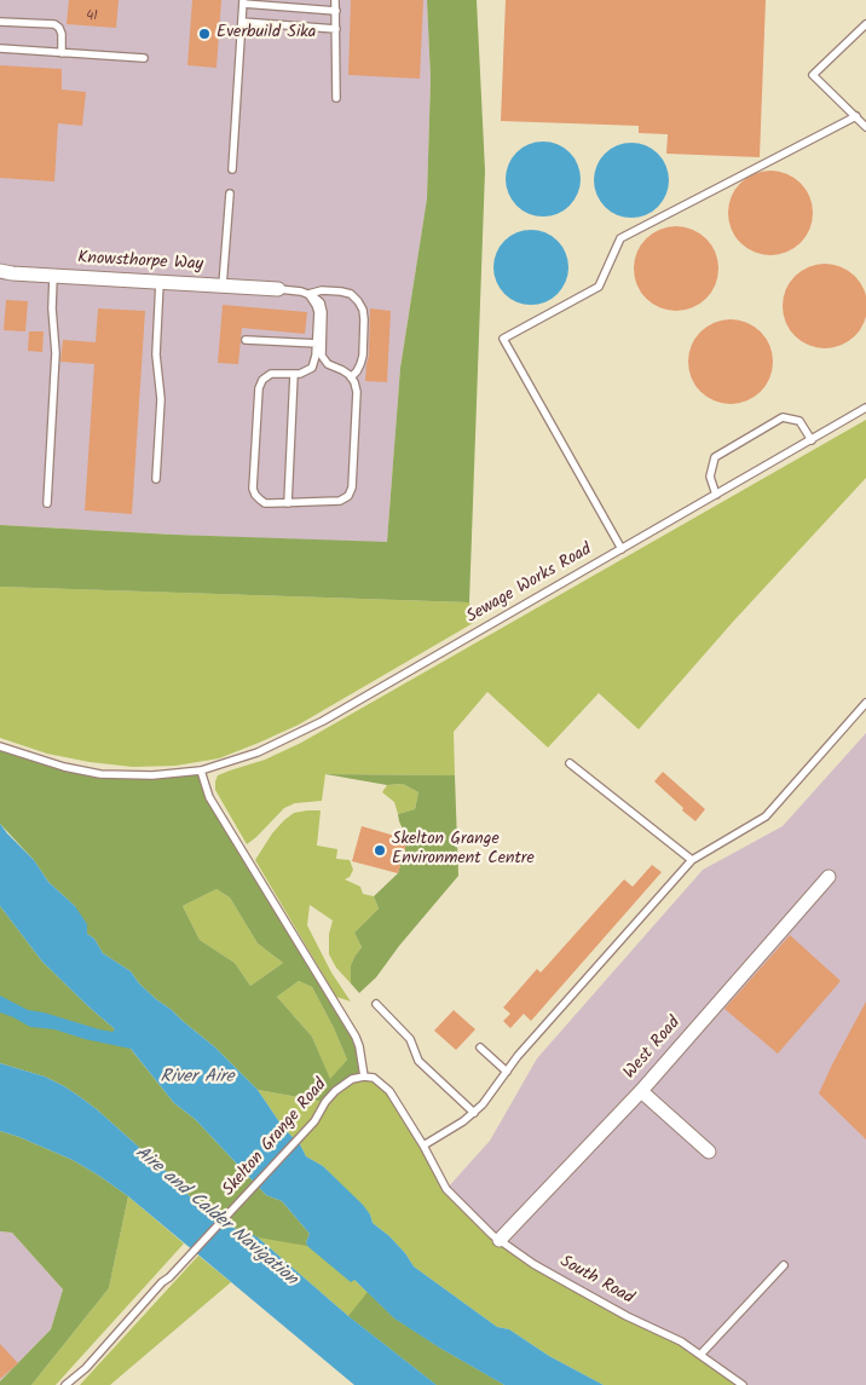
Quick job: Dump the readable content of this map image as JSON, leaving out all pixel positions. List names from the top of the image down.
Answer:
{
  "streets": {
    "street": ["Knowsthorpe Way", "West Road"],
    "lane": ["Sewage Works Road", "Skelton Grange Road", "South Road"]
  },
  "crossings": [
    ["West Road", "South Road"]
  ],
  "water": ["River Aire", "Aire and Calder Navigation"],
  "places": ["Everbuild Sika", "Skelton Grange Environment Centre"],
  "house_numbers": ["41"]
}
